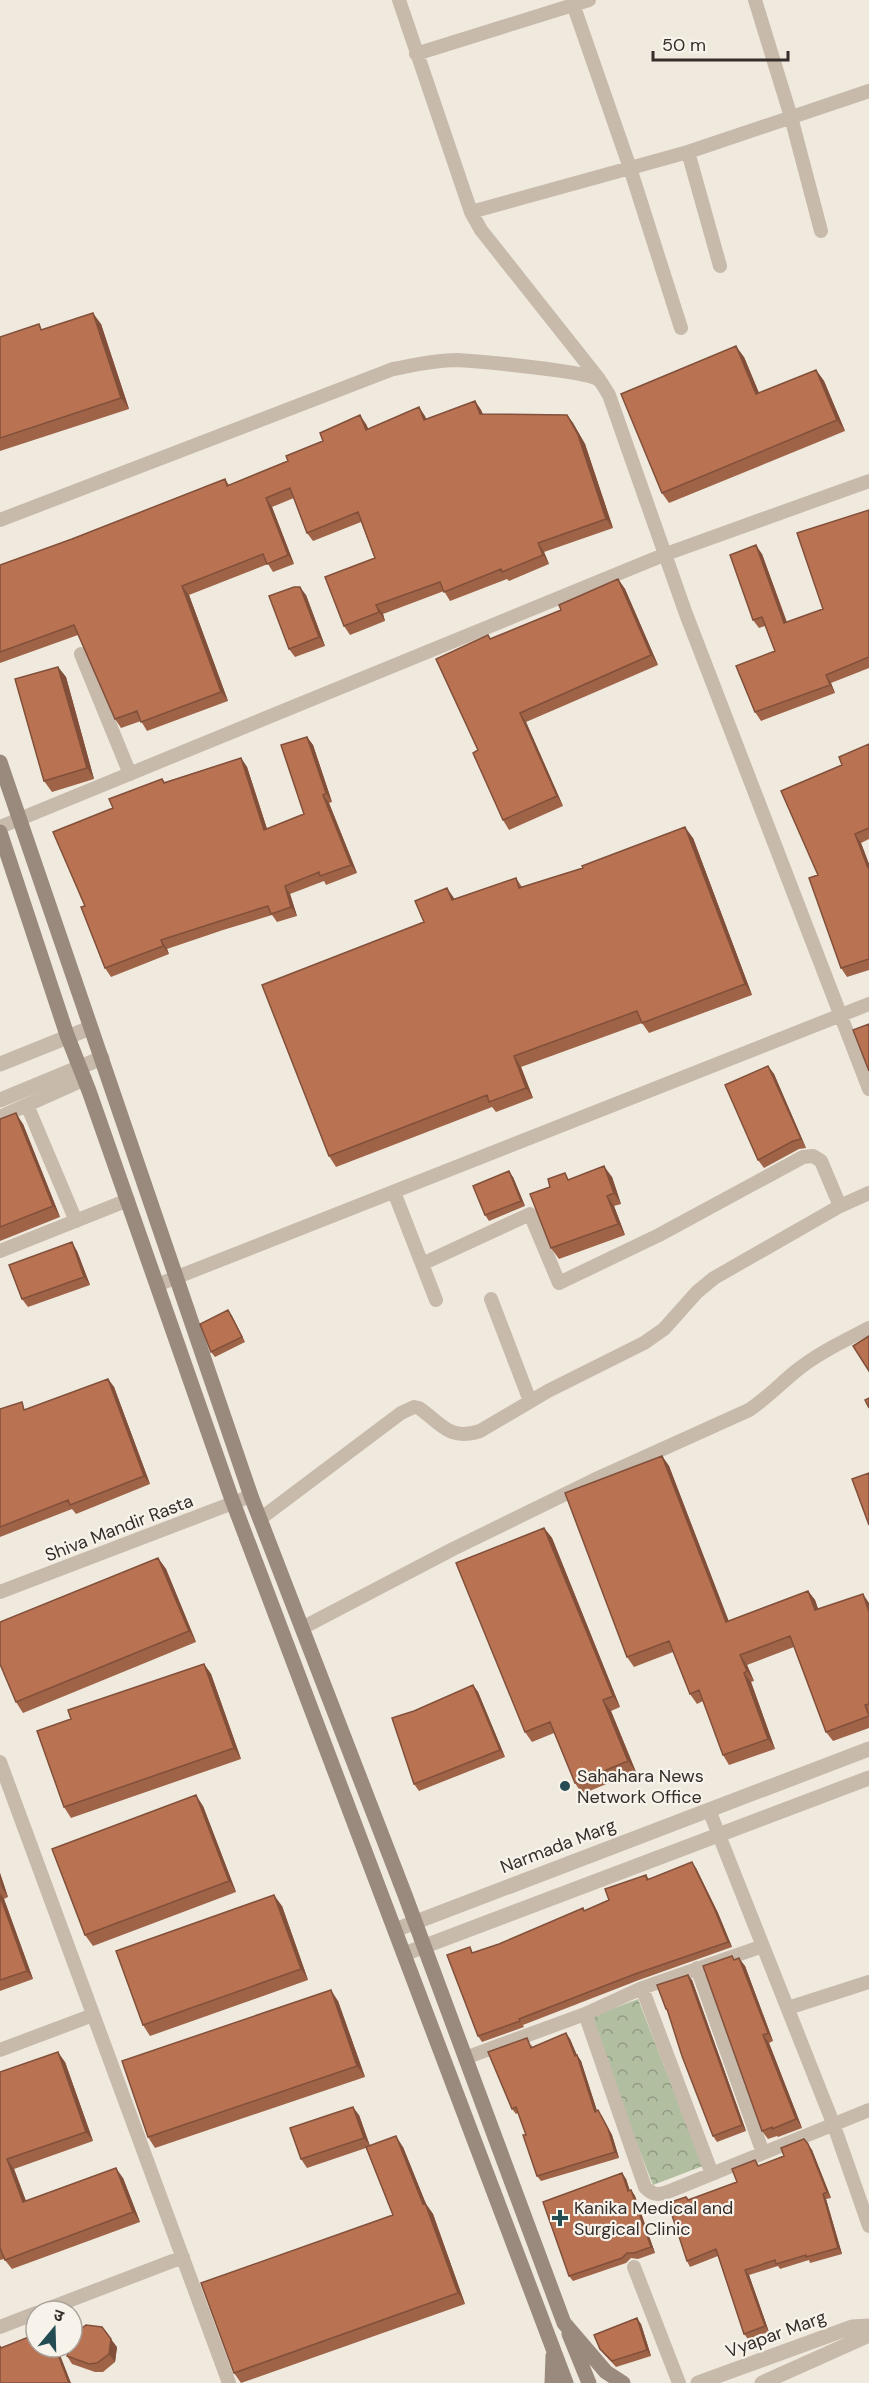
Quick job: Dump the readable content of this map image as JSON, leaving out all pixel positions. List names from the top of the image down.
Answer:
{
  "streets": {
    "street": ["Shiva Mandir Rasta", "Narmada Marg", "Vyapar Marg"]
  },
  "places": {
    "other": ["Sahahara News Network Office"],
    "health": ["Kanika Medical and Surgical Clinic"]
  },
  "scale_bar": "50 m",
  "north": "top"
}
